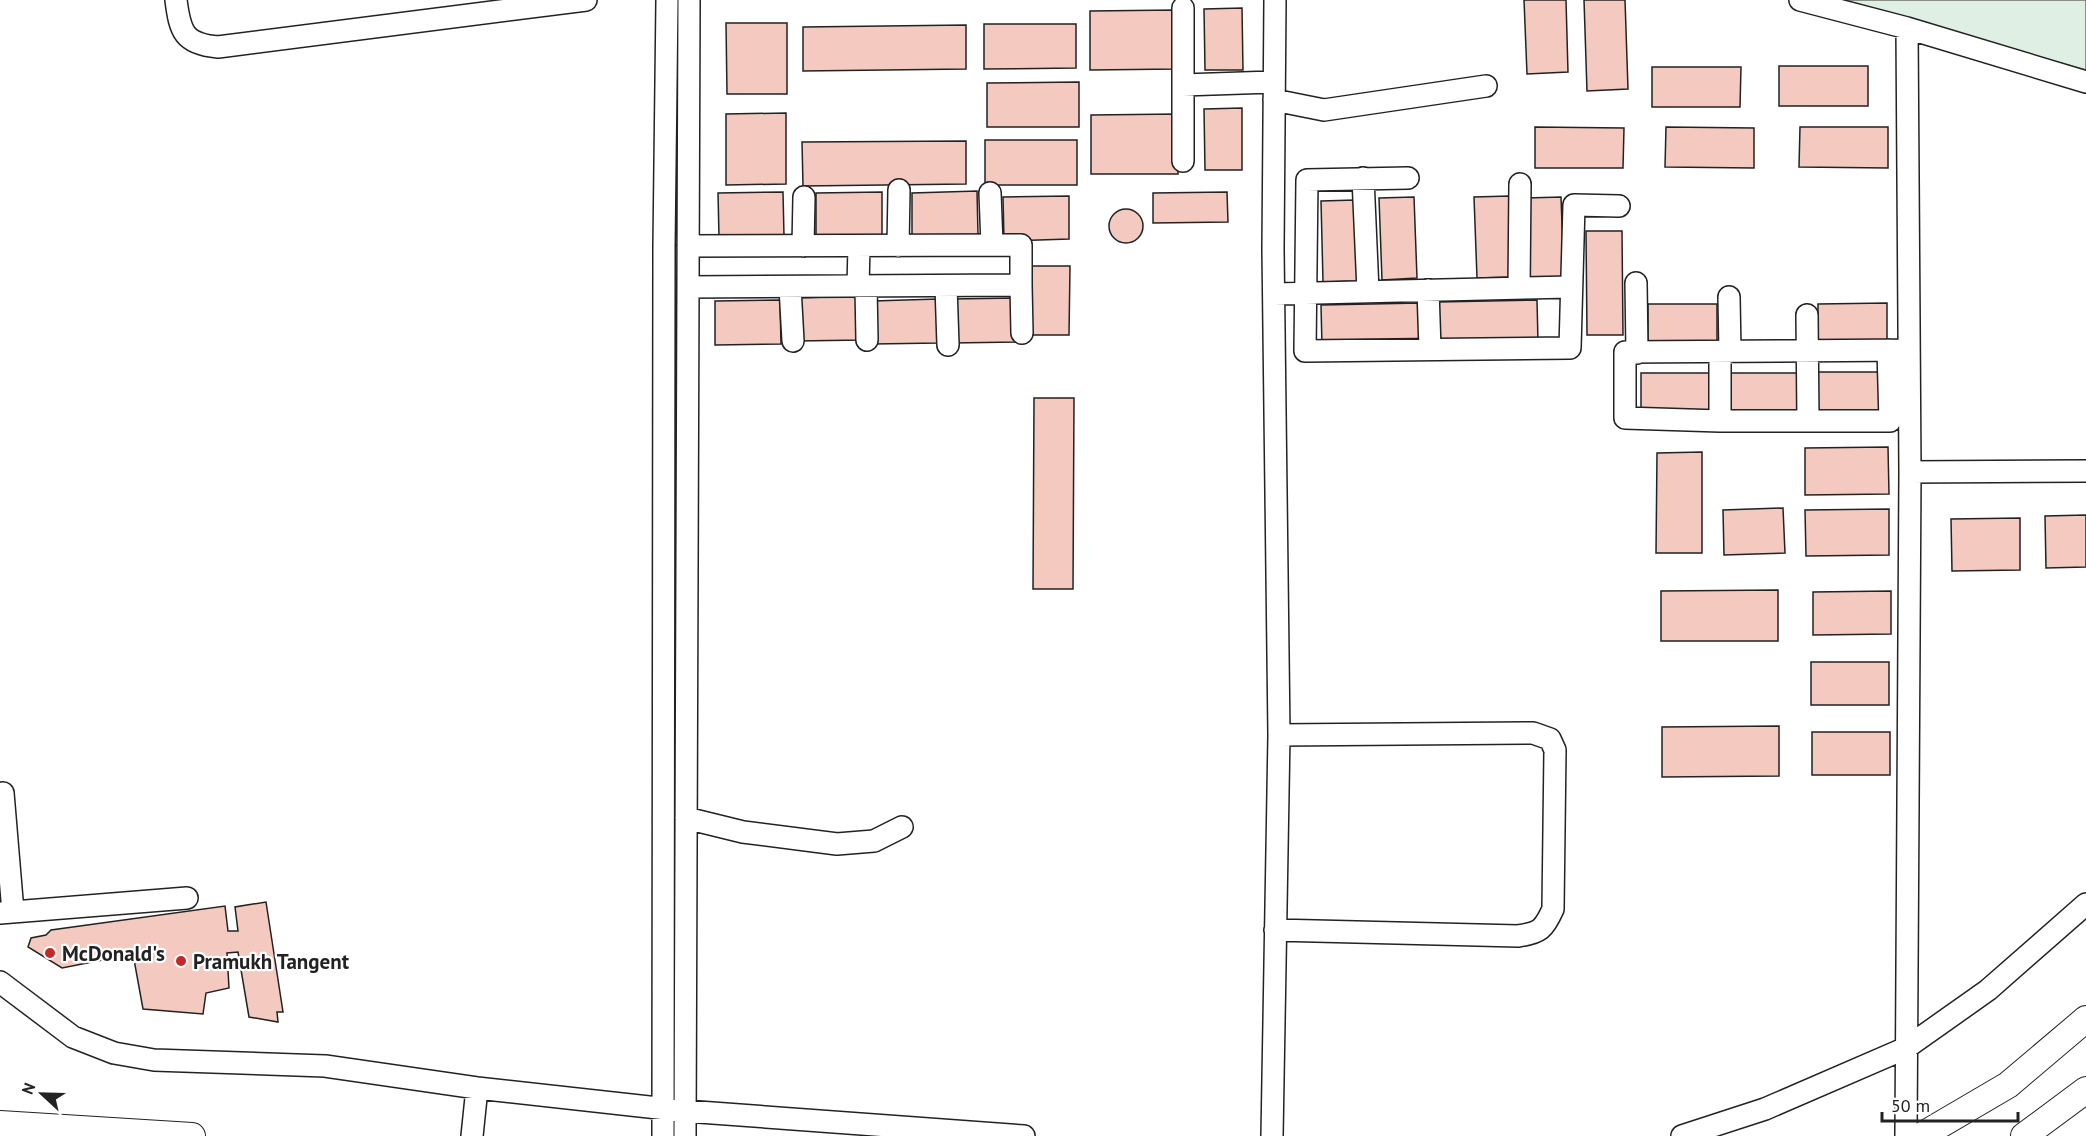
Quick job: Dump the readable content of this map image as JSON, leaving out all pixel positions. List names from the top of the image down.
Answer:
{
  "places": ["McDonald's", "Pramukh Tangent"],
  "scale_bar": "50 m",
  "north": "left"
}
